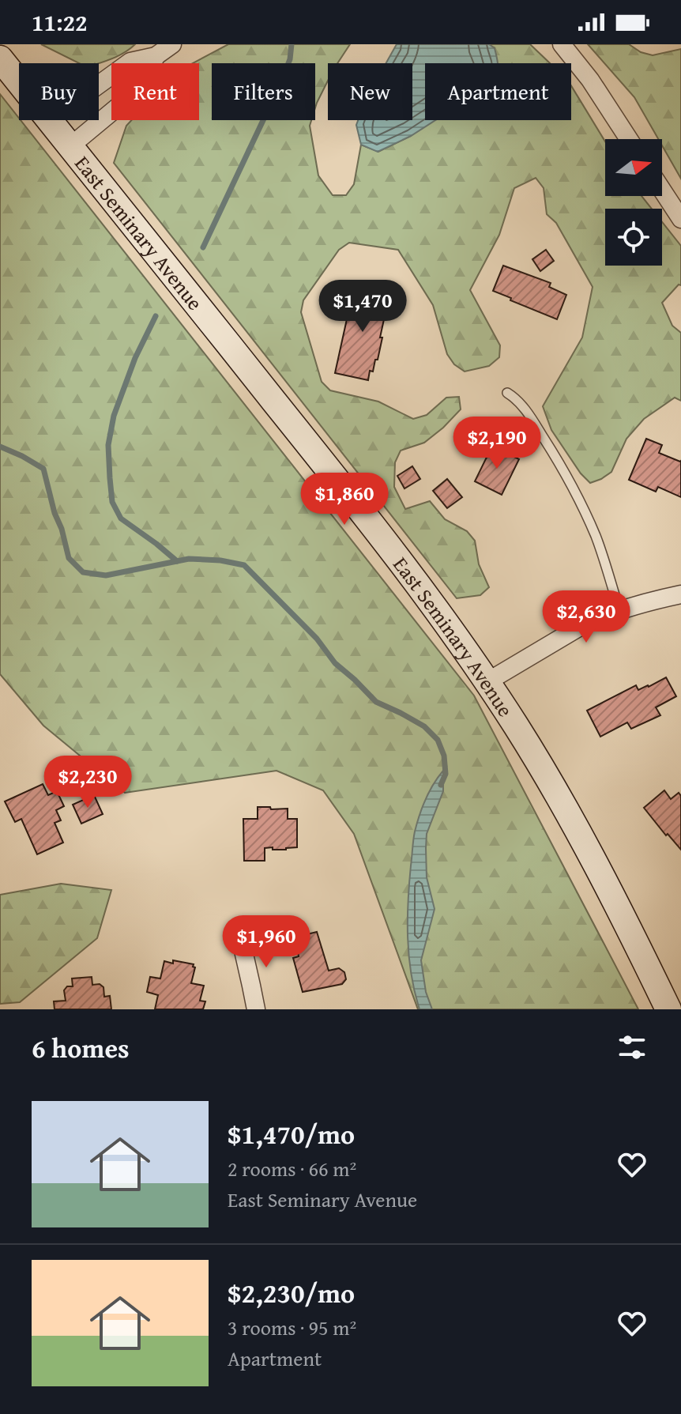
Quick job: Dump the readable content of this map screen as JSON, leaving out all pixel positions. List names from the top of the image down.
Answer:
{
  "streets": {
    "street": ["East Seminary Avenue"]
  },
  "north": "right",
  "page": {
    "status": "11:22",
    "chip": [
      "Buy",
      "Rent",
      "Filters",
      "New",
      "Apartment"
    ],
    "price": [
      "$1,470",
      "$2,190",
      "$1,860",
      "$2,630",
      "$2,230",
      "$1,960"
    ],
    "heading": "6 homes",
    "list": [
      {
        "name": "$1,470/mo",
        "note": "2 rooms · 66 m² · East Seminary Avenue"
      },
      {
        "name": "$2,230/mo",
        "note": "3 rooms · 95 m² · Apartment"
      }
    ]
  }
}
